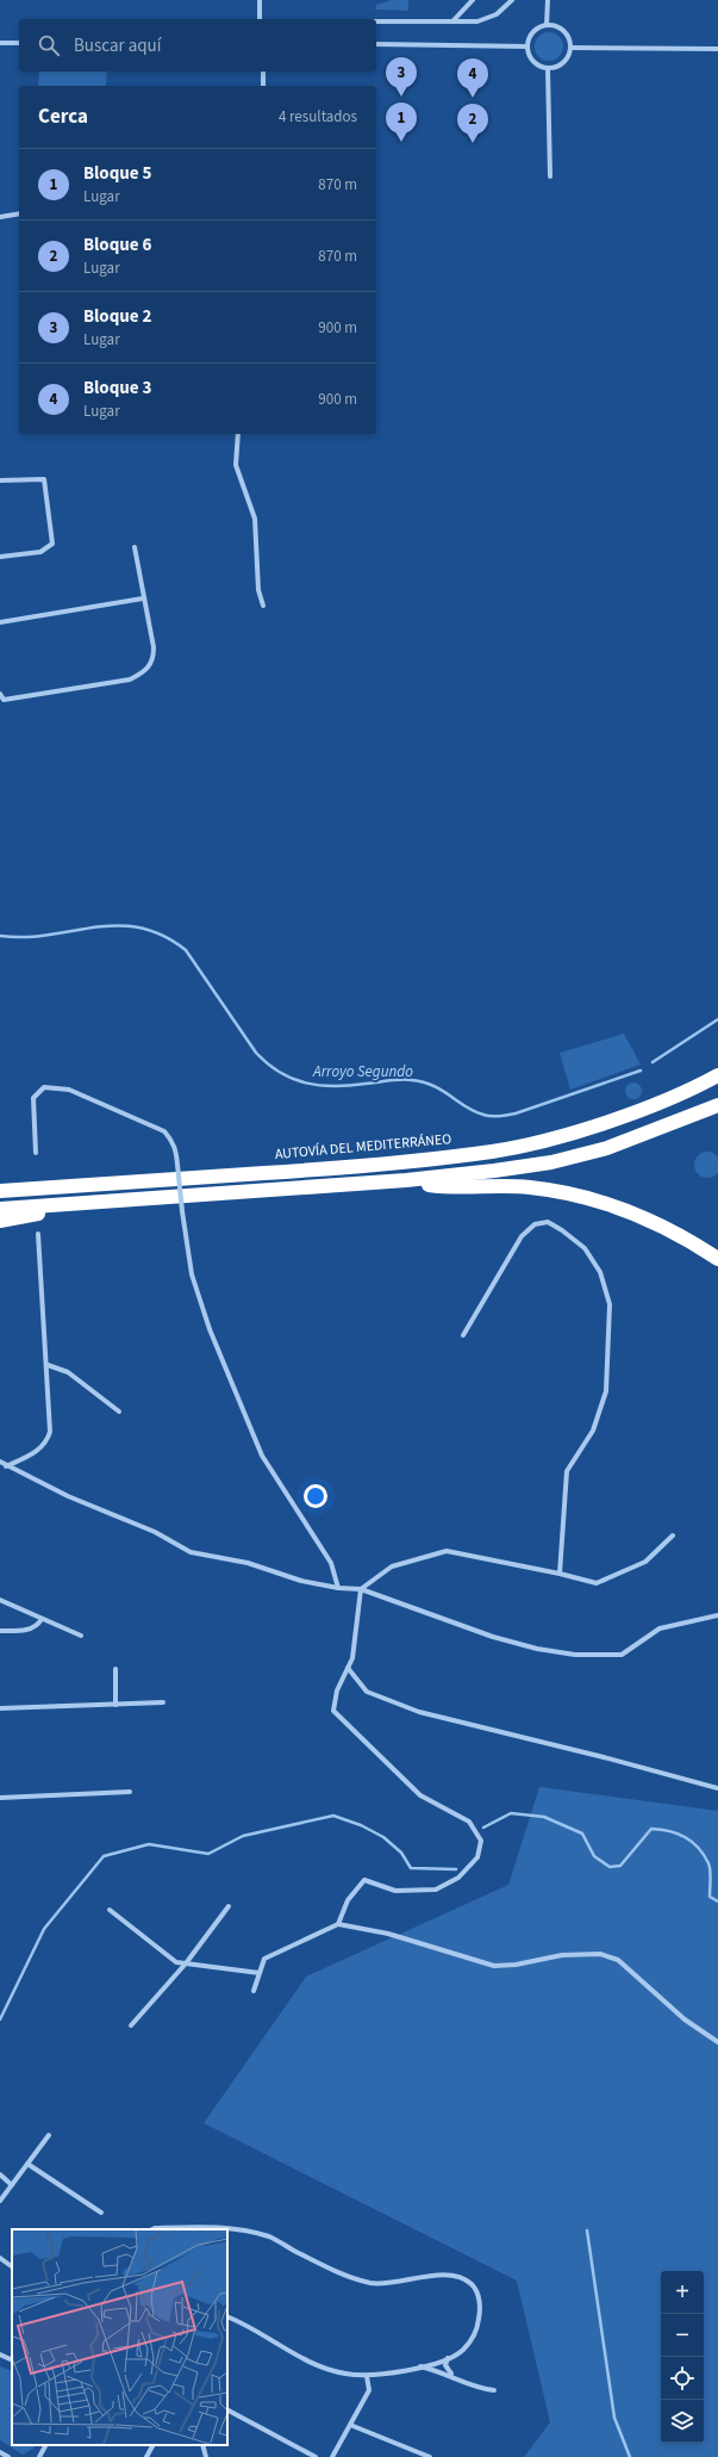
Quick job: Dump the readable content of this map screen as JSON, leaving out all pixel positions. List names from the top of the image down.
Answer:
{
  "streets": {
    "highway": ["AUTOVÍA DEL MEDITERRÁNEO"]
  },
  "water": ["Arroyo Segundo"],
  "page": {
    "search": "Buscar aquí",
    "pins": [
      "3",
      "4",
      "1",
      "2"
    ],
    "heading": ["Cerca", "4 resultados"],
    "list": [
      {
        "mark": "1",
        "name": "Bloque 5",
        "note": "Lugar",
        "value": "870 m"
      },
      {
        "mark": "2",
        "name": "Bloque 6",
        "note": "Lugar",
        "value": "870 m"
      },
      {
        "mark": "3",
        "name": "Bloque 2",
        "note": "Lugar",
        "value": "900 m"
      },
      {
        "mark": "4",
        "name": "Bloque 3",
        "note": "Lugar",
        "value": "900 m"
      }
    ],
    "map_buttons": ["+", "−"]
  }
}
